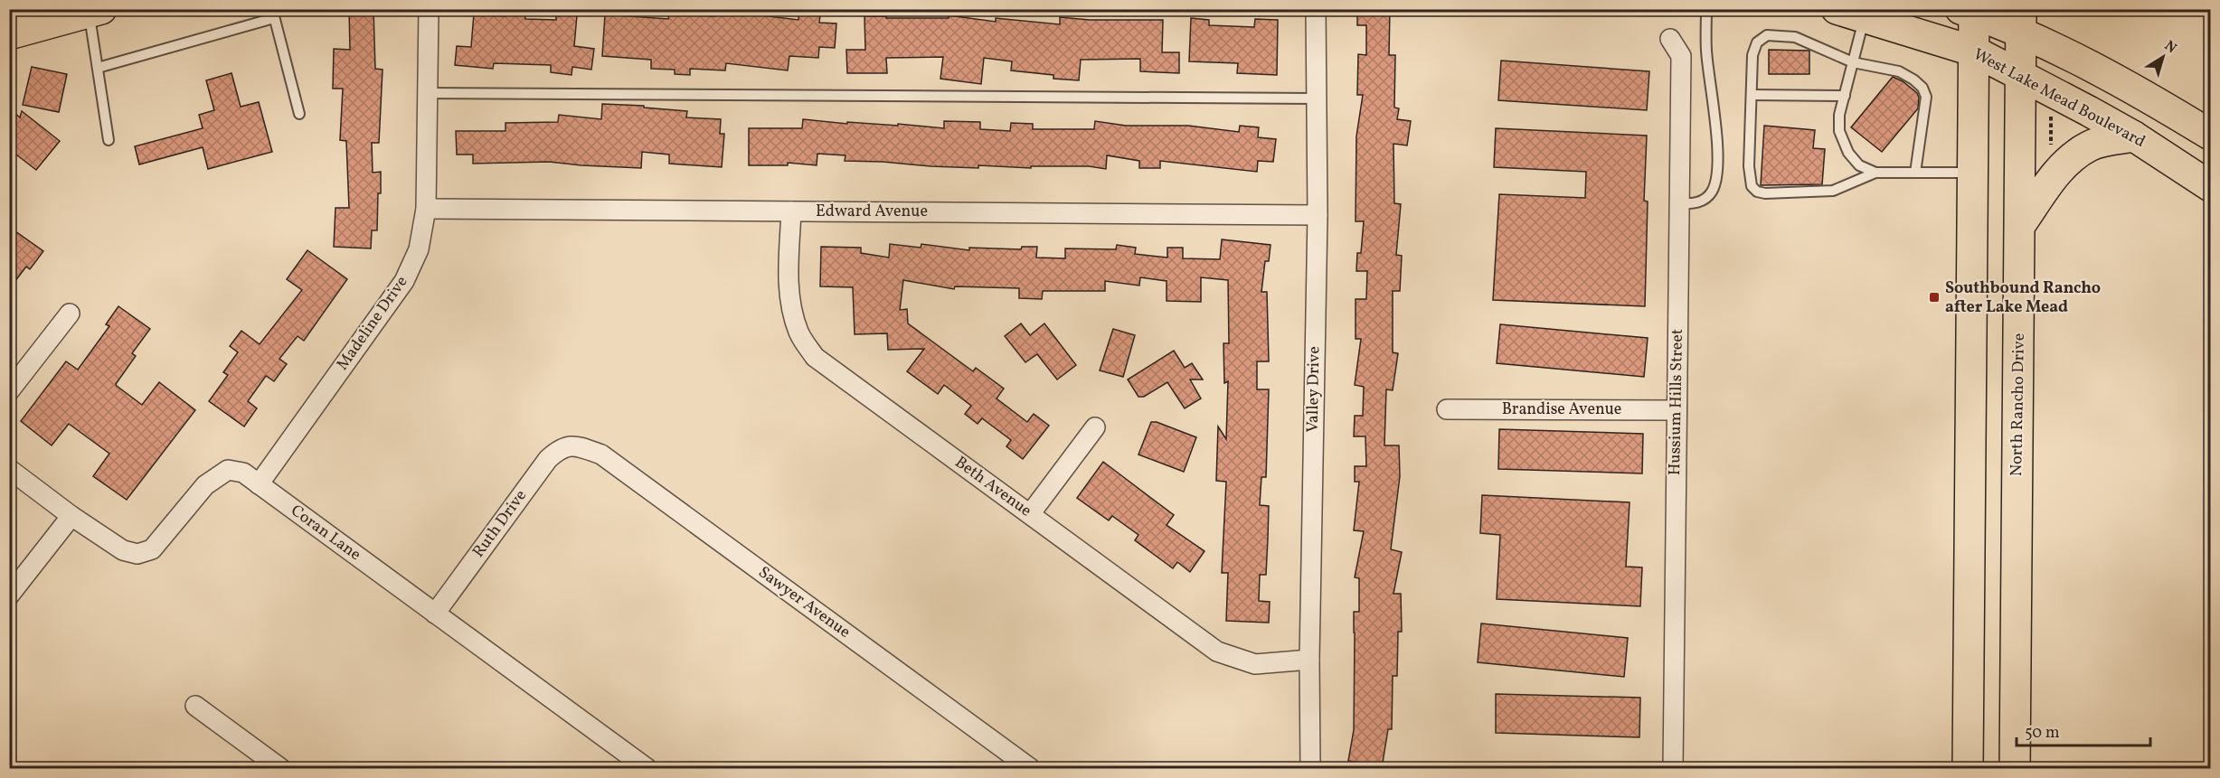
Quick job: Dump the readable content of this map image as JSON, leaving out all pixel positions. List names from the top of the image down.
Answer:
{
  "streets": {
    "main road": ["West Lake Mead Boulevard", "North Rancho Drive"],
    "street": [
      "Edward Avenue",
      "Madeline Drive",
      "Valley Drive",
      "Hussium Hills Street",
      "Brandise Avenue",
      "Beth Avenue",
      "Ruth Drive",
      "Coran Lane",
      "Sawyer Avenue"
    ]
  },
  "crossings": [
    ["West Lake Mead Boulevard", "North Rancho Drive"],
    ["Edward Avenue", "Madeline Drive"],
    ["Edward Avenue", "Valley Drive"],
    ["Edward Avenue", "Beth Avenue"],
    ["Madeline Drive", "Coran Lane"],
    ["Valley Drive", "Beth Avenue"],
    ["Hussium Hills Street", "Brandise Avenue"],
    ["Ruth Drive", "Coran Lane"],
    ["Ruth Drive", "Sawyer Avenue"]
  ],
  "places": {
    "transit": ["Southbound Rancho after Lake Mead"]
  },
  "scale_bar": "50 m",
  "north": "top right"
}
